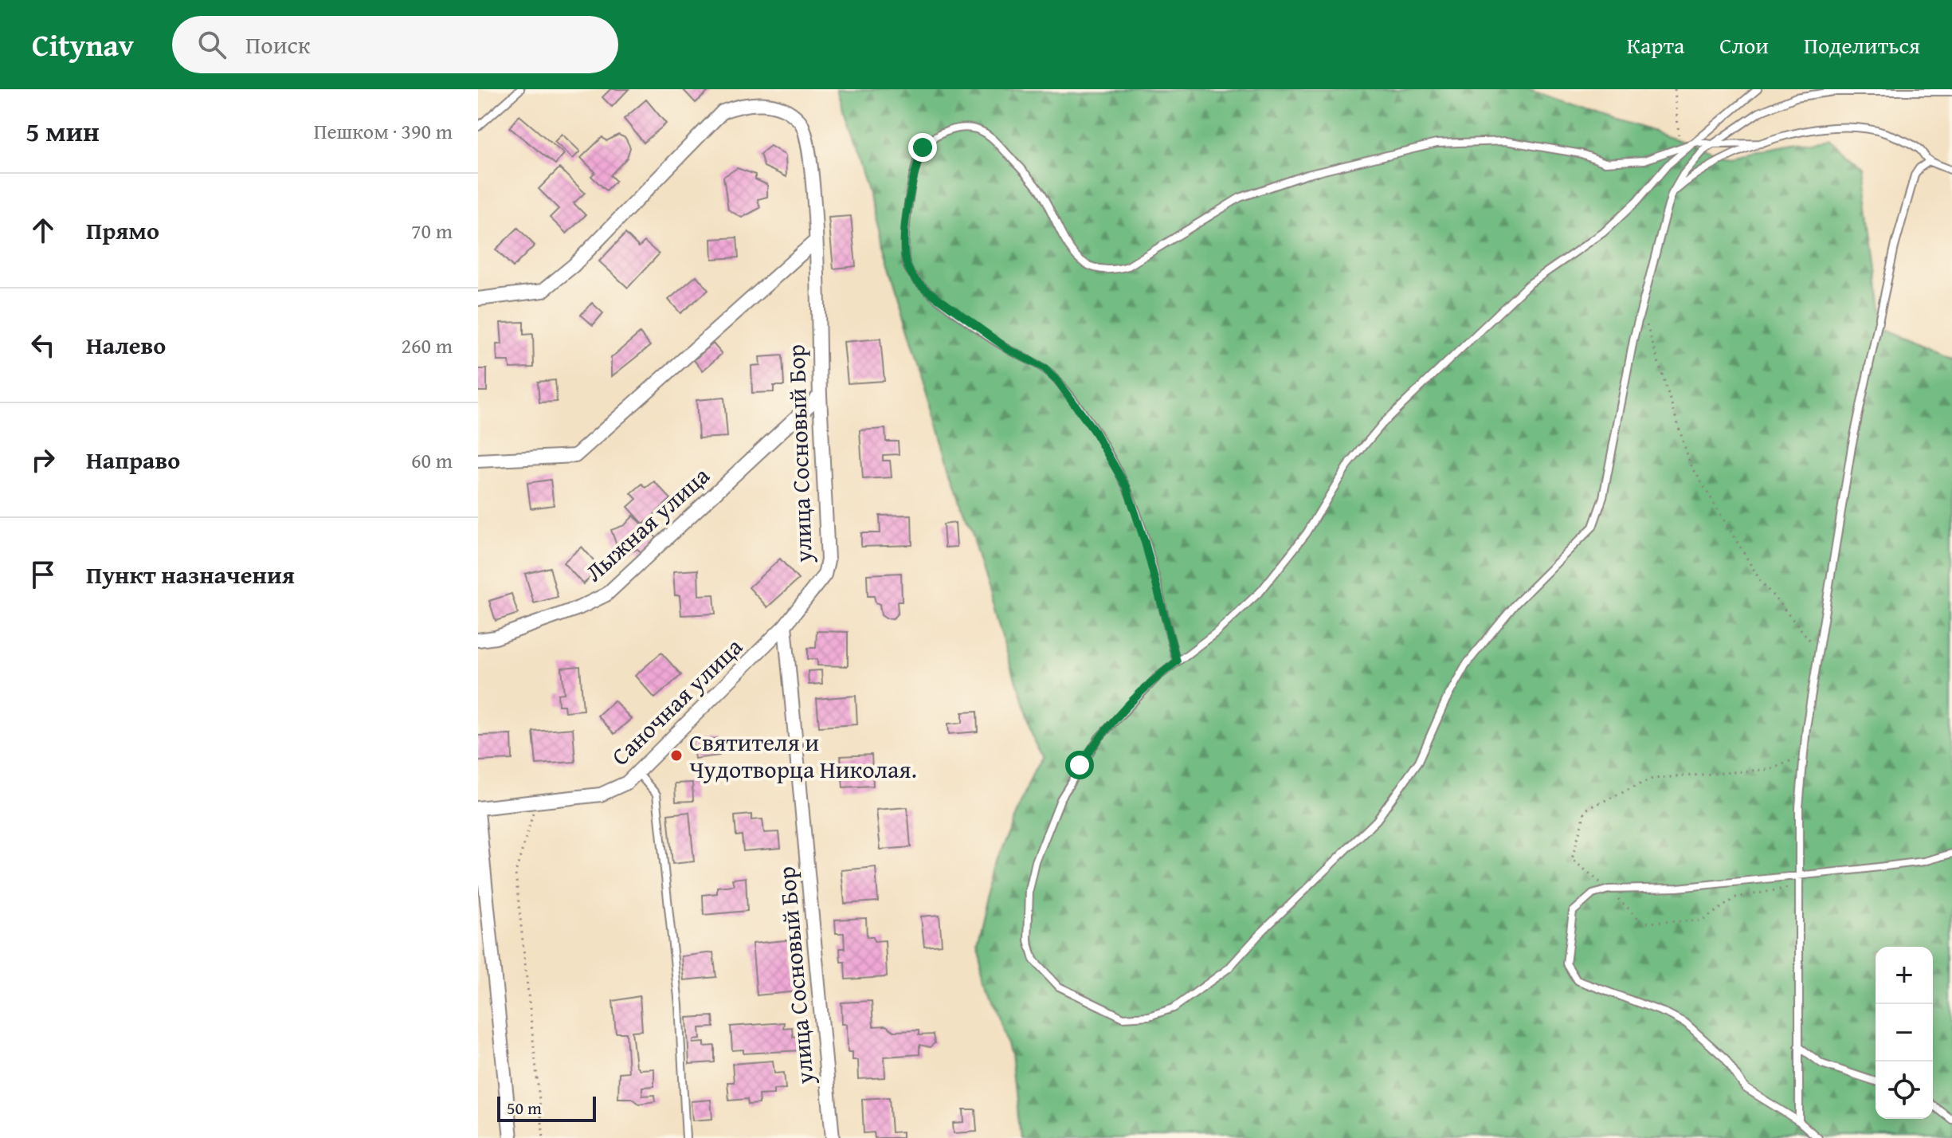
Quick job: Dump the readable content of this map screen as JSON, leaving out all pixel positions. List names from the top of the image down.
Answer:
{
  "streets": {
    "street": ["улица Сосновый Бор", "Лыжная улица", "Саночная улица"]
  },
  "crossings": [
    ["улица Сосновый Бор", "Лыжная улица"],
    ["улица Сосновый Бор", "Саночная улица"]
  ],
  "places": ["Святителя и Чудотворца Николая."],
  "scale_bar": "50 m",
  "page": {
    "header": "Citynav",
    "search": "Поиск",
    "nav": ["Карта", "Слои", "Поделиться"],
    "heading": ["5 мин", "Пешком · 390 m"],
    "list": [
      ["Прямо", "70 m"],
      ["Налево", "260 m"],
      ["Направо", "60 m"],
      "Пункт назначения"
    ],
    "map_buttons": ["+", "−"],
    "scale": "50 m"
  }
}
